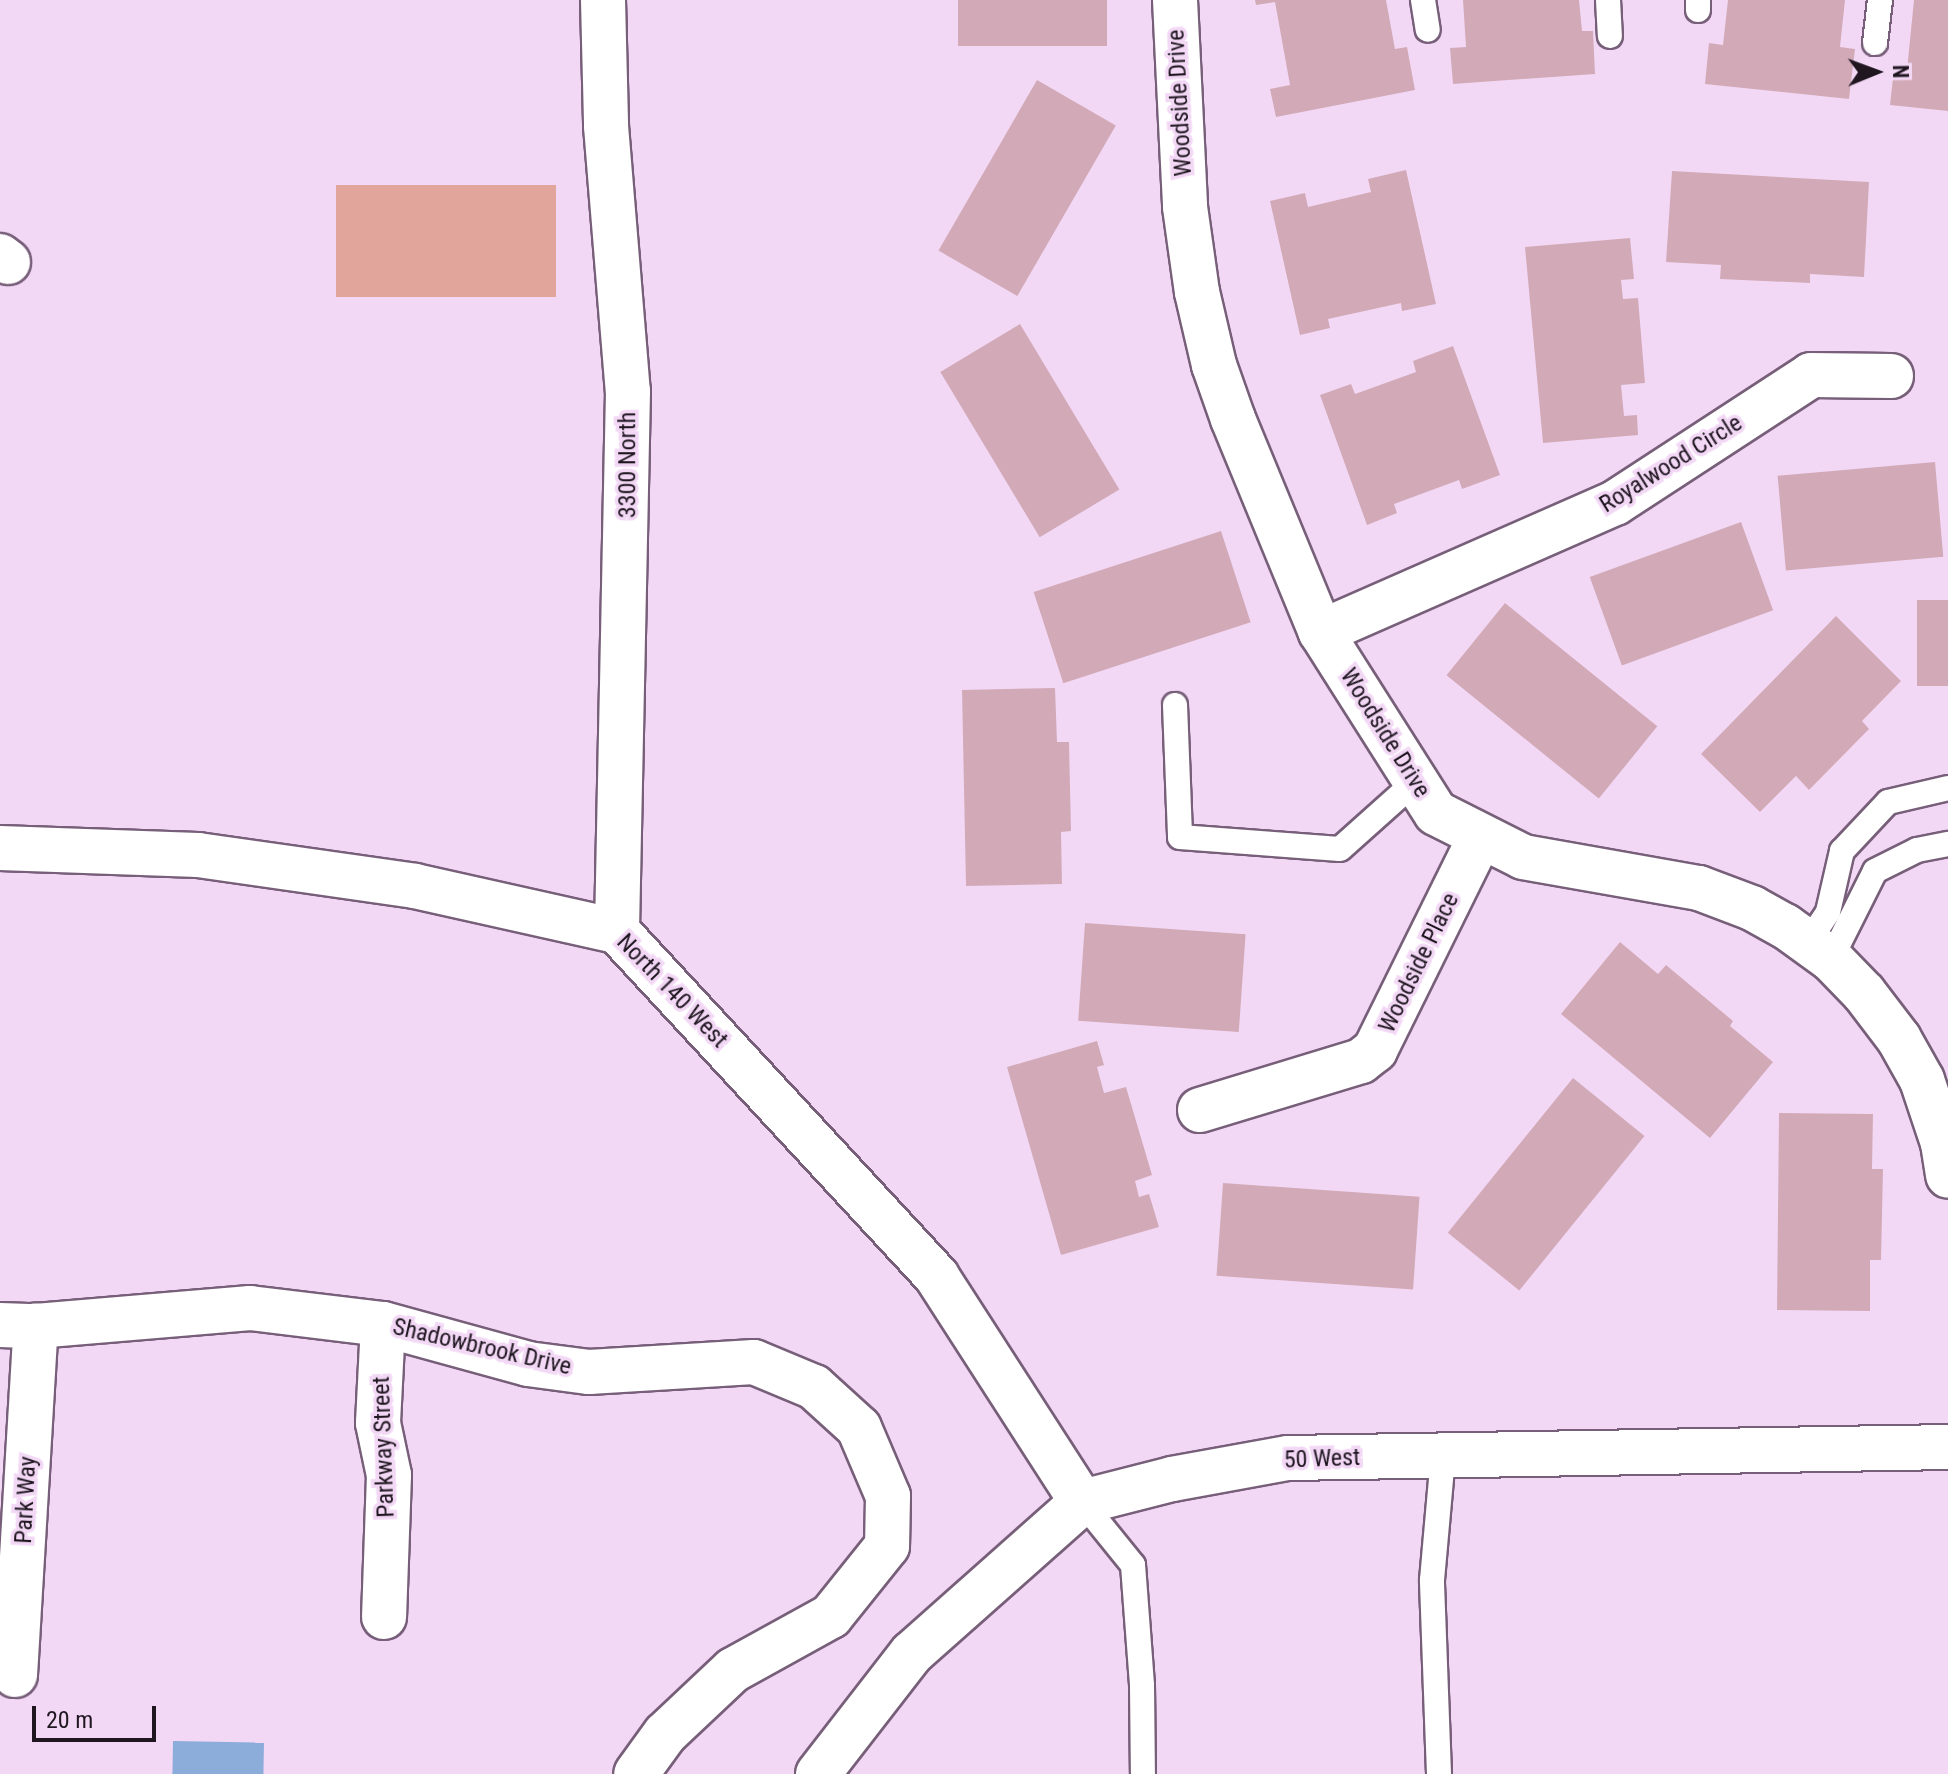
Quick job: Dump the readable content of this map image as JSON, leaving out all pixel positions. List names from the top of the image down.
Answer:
{
  "streets": {
    "street": [
      "Woodside Drive",
      "Royalwood Circle",
      "3300 North",
      "Woodside Place",
      "North 140 West",
      "Shadowbrook Drive",
      "Parkway Street",
      "50 West",
      "Park Way"
    ]
  },
  "crossings": [
    ["Woodside Drive", "Royalwood Circle"],
    ["Woodside Drive", "Woodside Place"],
    ["3300 North", "North 140 West"],
    ["North 140 West", "50 West"],
    ["Shadowbrook Drive", "Parkway Street"],
    ["Shadowbrook Drive", "Park Way"]
  ],
  "scale_bar": "20 m",
  "north": "right"
}
